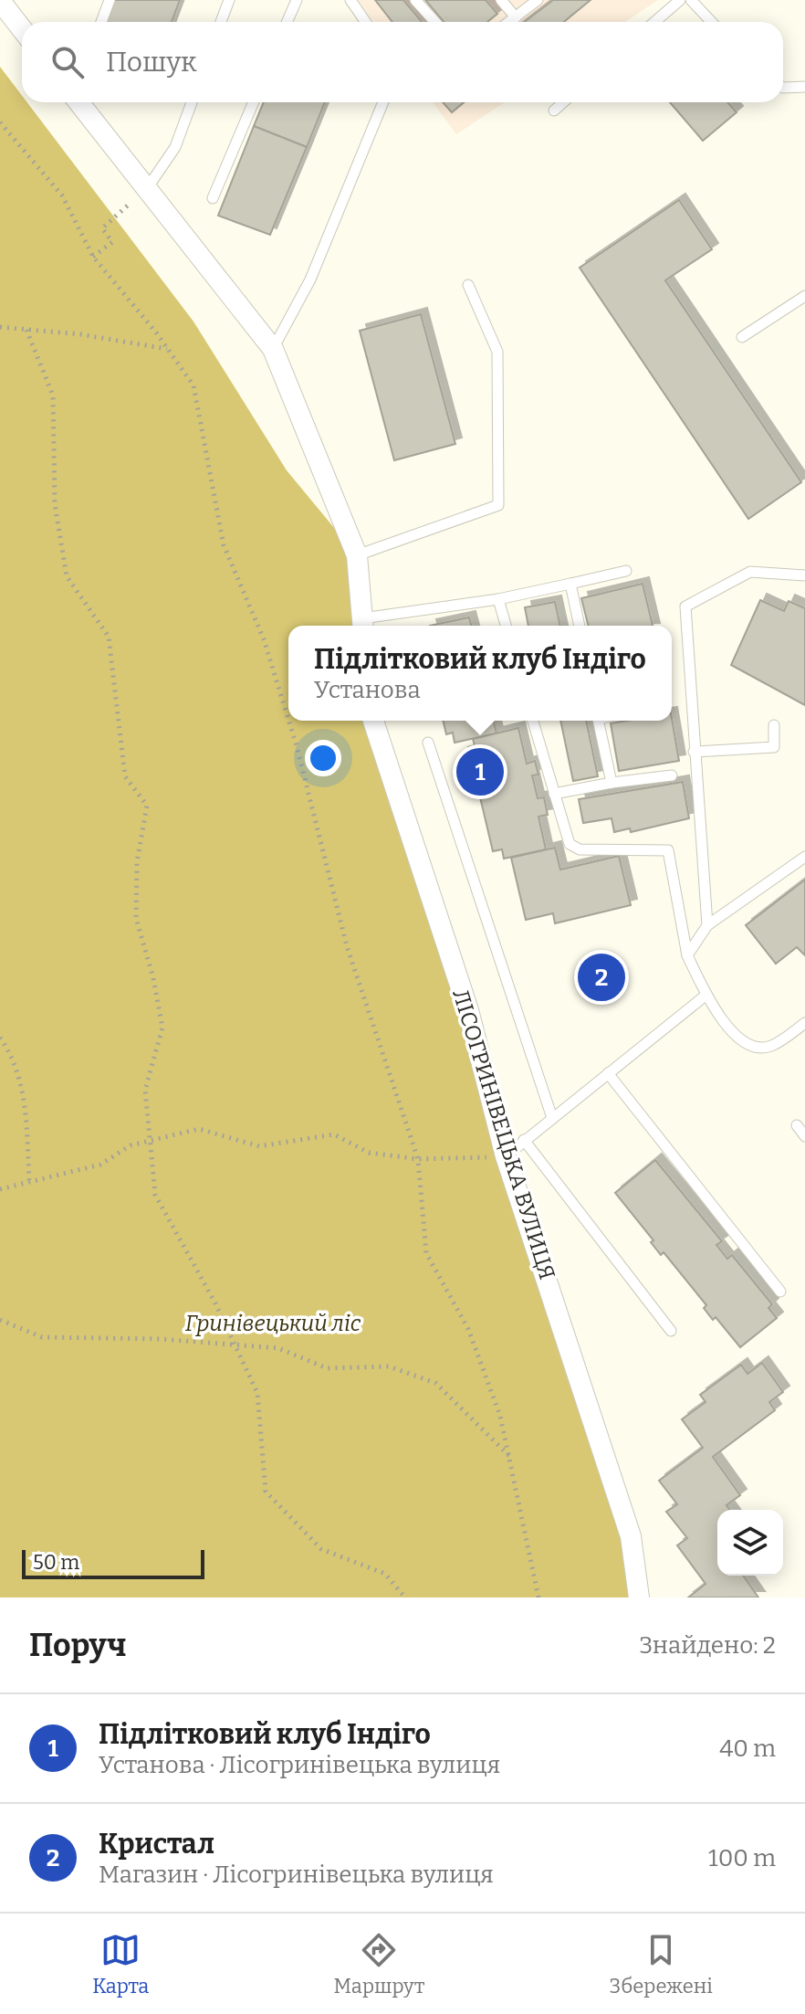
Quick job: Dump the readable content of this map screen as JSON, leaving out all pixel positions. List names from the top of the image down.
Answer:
{
  "streets": {
    "street": ["ЛІСОГРИНІВЕЦЬКА ВУЛИЦЯ"]
  },
  "parks": ["Гринівецький ліс"],
  "scale_bar": "50 m",
  "page": {
    "search": "Пошук",
    "popup": ["Підлітковий клуб Індіго", "Установа"],
    "pins": ["1", "2"],
    "scale": "50 m",
    "heading": ["Поруч", "Знайдено: 2"],
    "list": [
      {
        "mark": "1",
        "name": "Підлітковий клуб Індіго",
        "note": "Установа · Лісогринівецька вулиця",
        "value": "40 m"
      },
      {
        "mark": "2",
        "name": "Кристал",
        "note": "Магазин · Лісогринівецька вулиця",
        "value": "100 m"
      }
    ],
    "nav": ["Карта", "Маршрут", "Збережені"]
  }
}
